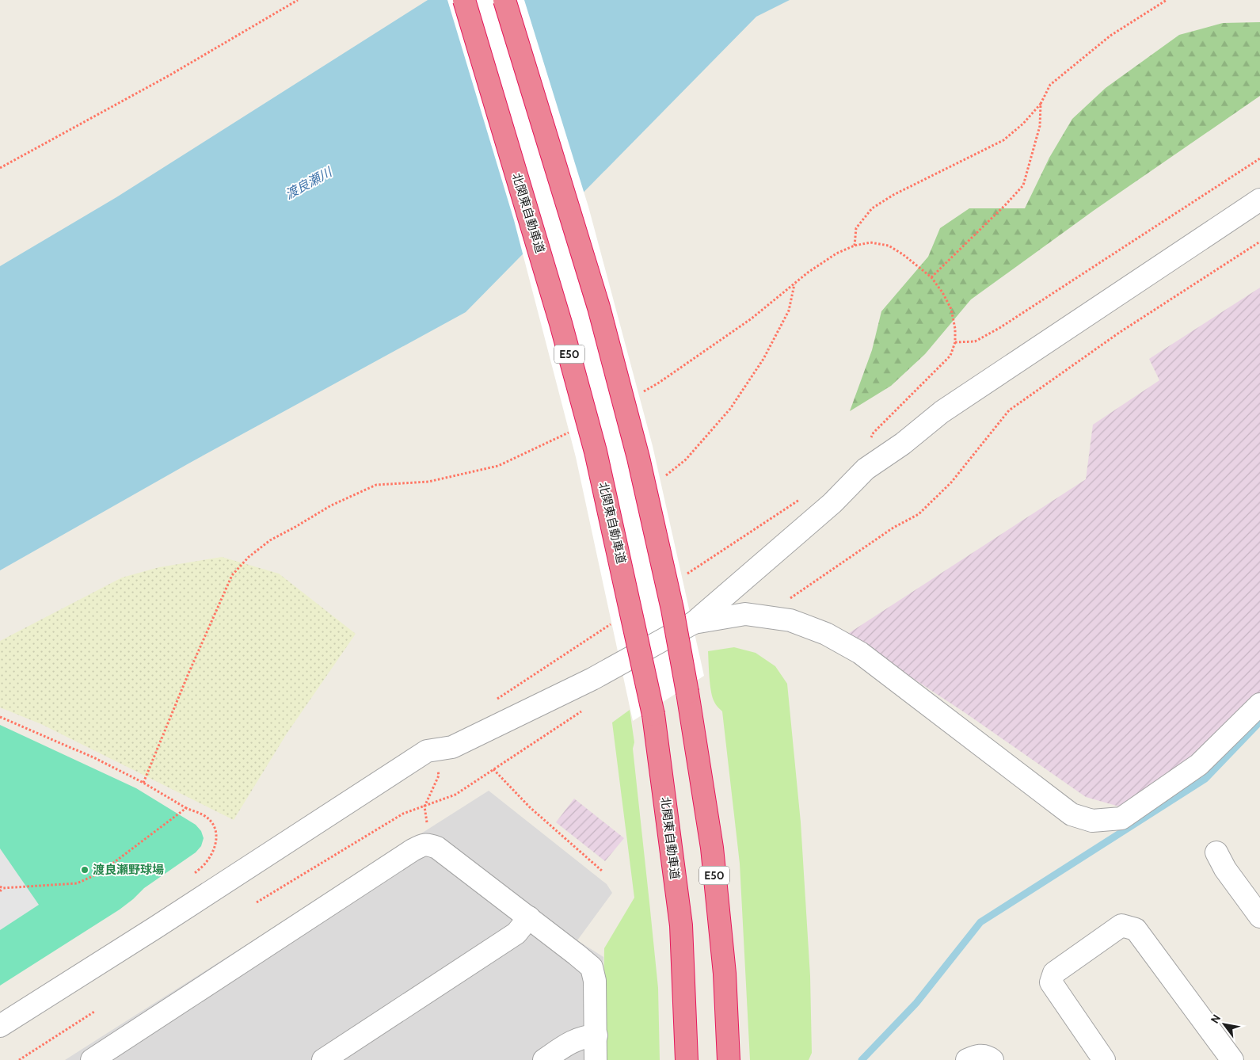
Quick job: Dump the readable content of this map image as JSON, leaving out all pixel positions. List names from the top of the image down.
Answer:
{
  "streets": {
    "highway": ["北関東自動車道", "E50"]
  },
  "water": ["渡良瀬川"],
  "places": ["渡良瀬野球場"],
  "north": "top left"
}
